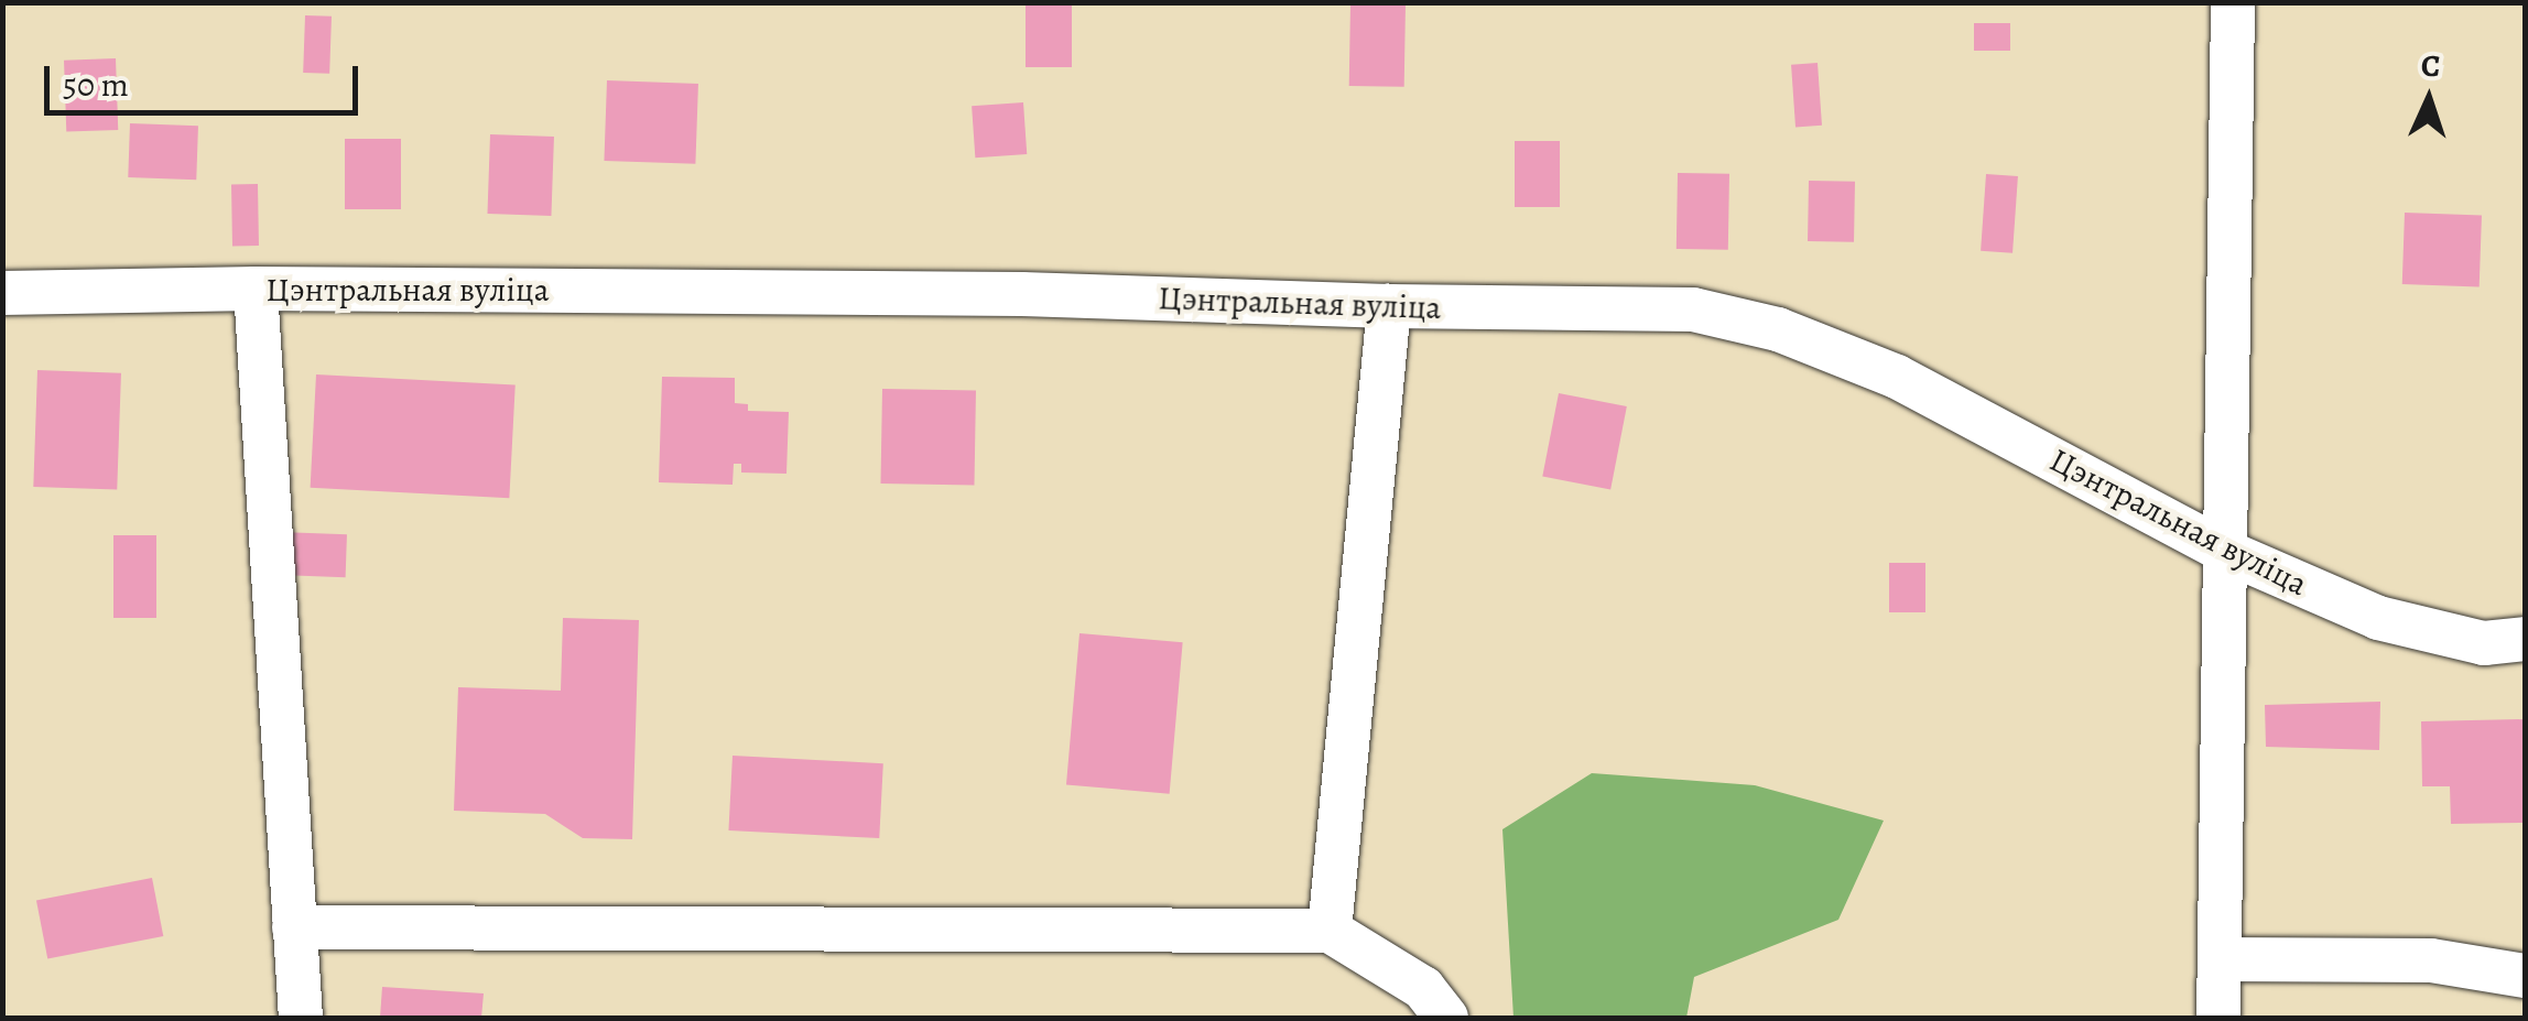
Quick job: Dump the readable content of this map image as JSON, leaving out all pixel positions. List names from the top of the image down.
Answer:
{
  "streets": {
    "street": ["Цэнтральная вуліца"]
  },
  "scale_bar": "50 m",
  "north": "top"
}
